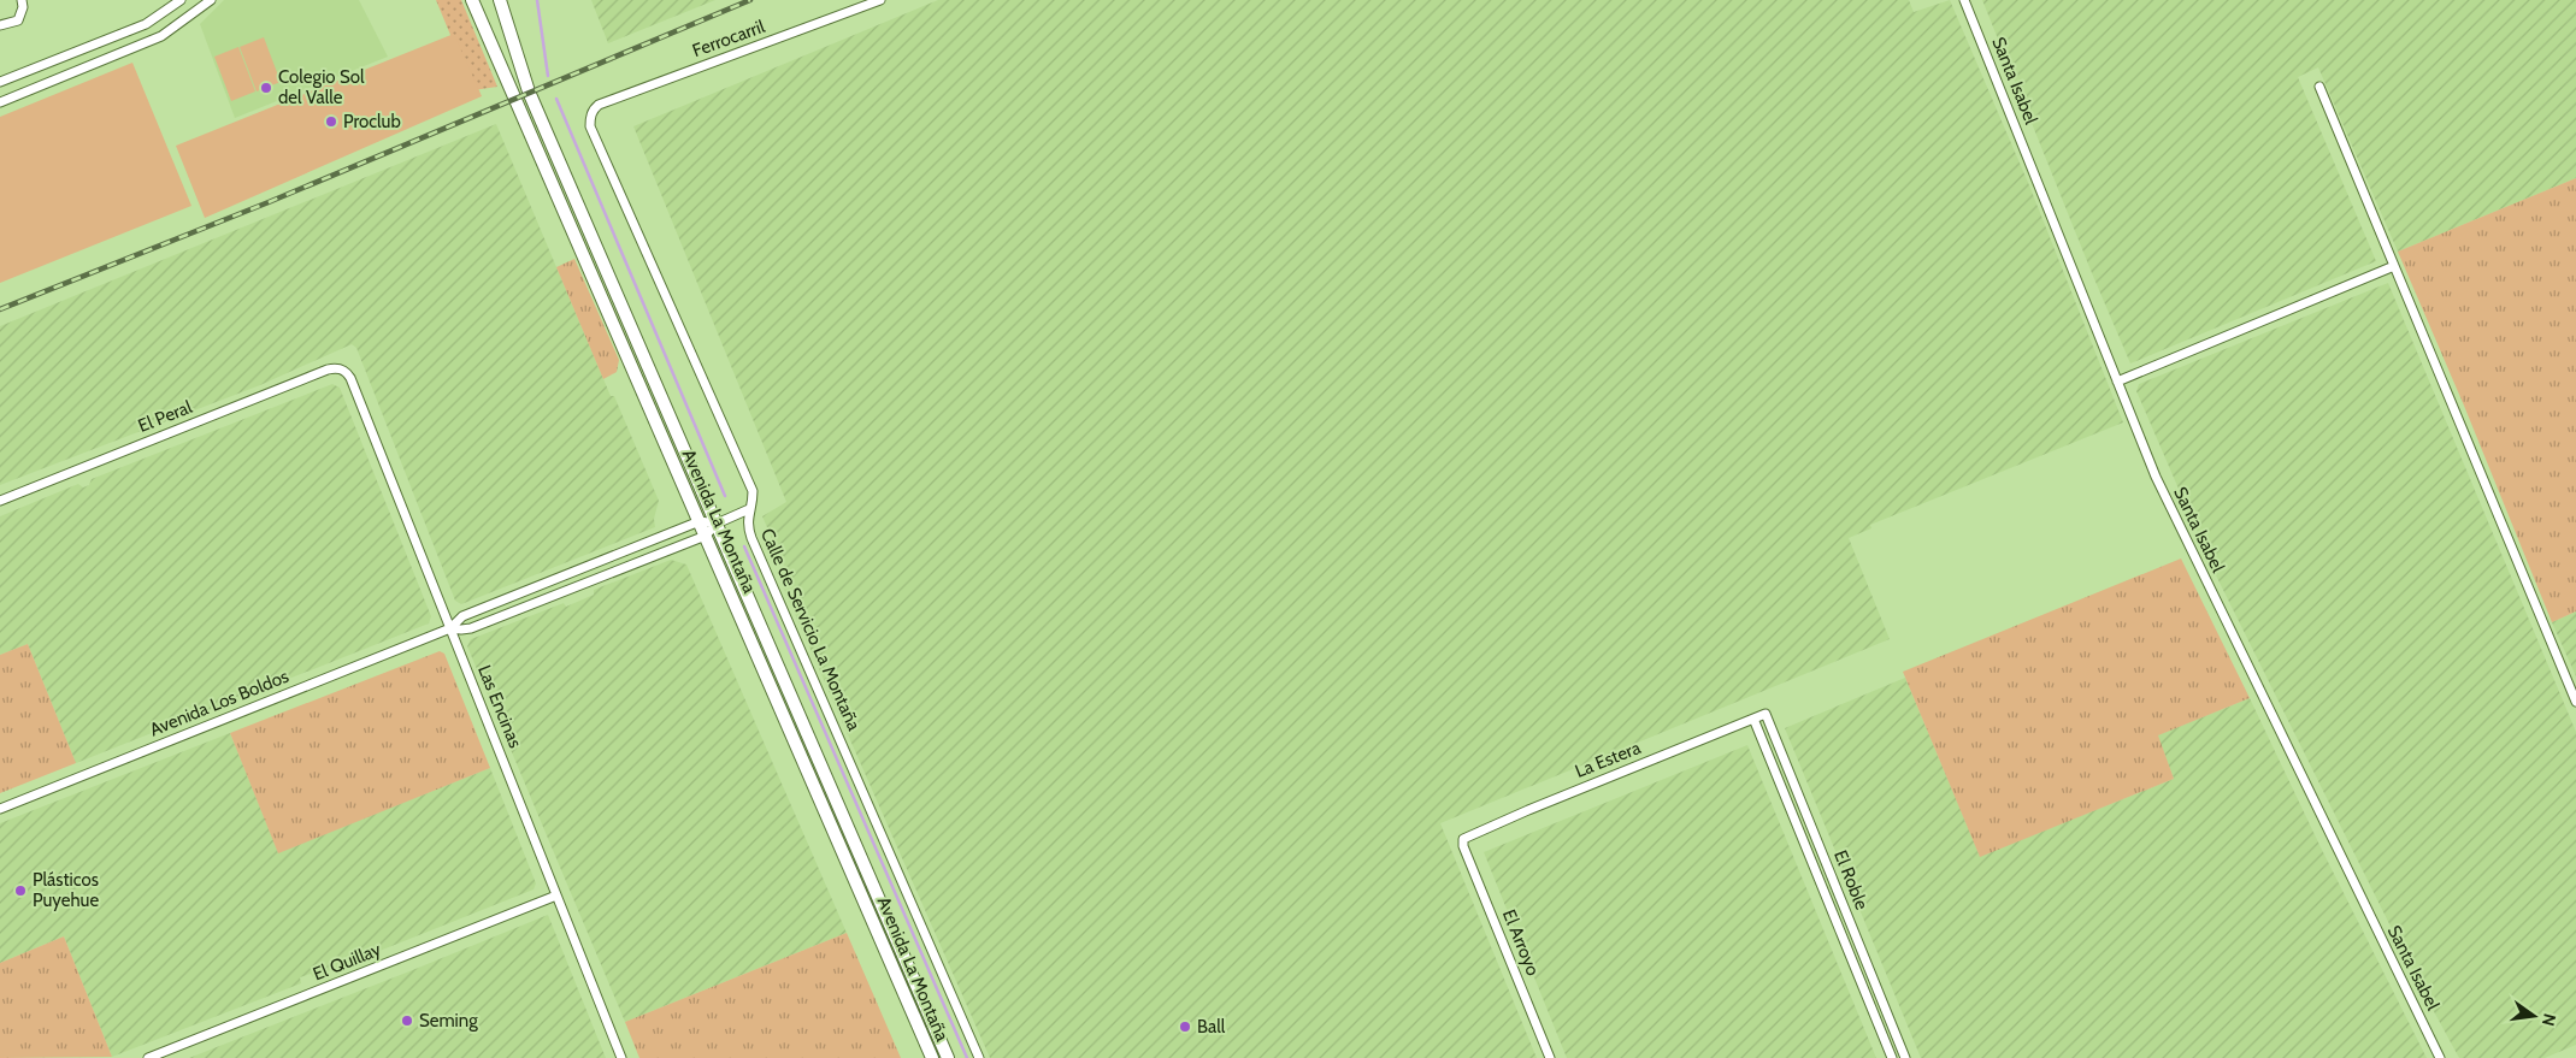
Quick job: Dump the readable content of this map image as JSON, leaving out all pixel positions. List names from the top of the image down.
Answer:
{
  "streets": {
    "main road": ["Avenida La Montaña"],
    "street": [
      "Ferrocarril",
      "Santa Isabel",
      "El Peral",
      "Calle de Servicio La Montaña",
      "Avenida Los Boldos",
      "Las Encinas",
      "La Estera",
      "El Roble",
      "El Arroyo",
      "El Quillay"
    ]
  },
  "crossings": [
    ["Ferrocarril", "Calle de Servicio La Montaña"],
    ["El Peral", "Las Encinas"],
    ["Avenida La Montaña", "Avenida Los Boldos"],
    ["Calle de Servicio La Montaña", "Avenida Los Boldos"],
    ["Avenida Los Boldos", "Las Encinas"],
    ["Las Encinas", "El Quillay"],
    ["La Estera", "El Roble"],
    ["La Estera", "El Arroyo"]
  ],
  "places": [
    "Colegio Sol del Valle",
    "Proclub",
    "Plásticos Puyehue",
    "Seming",
    "Ball"
  ],
  "north": "right"
}
